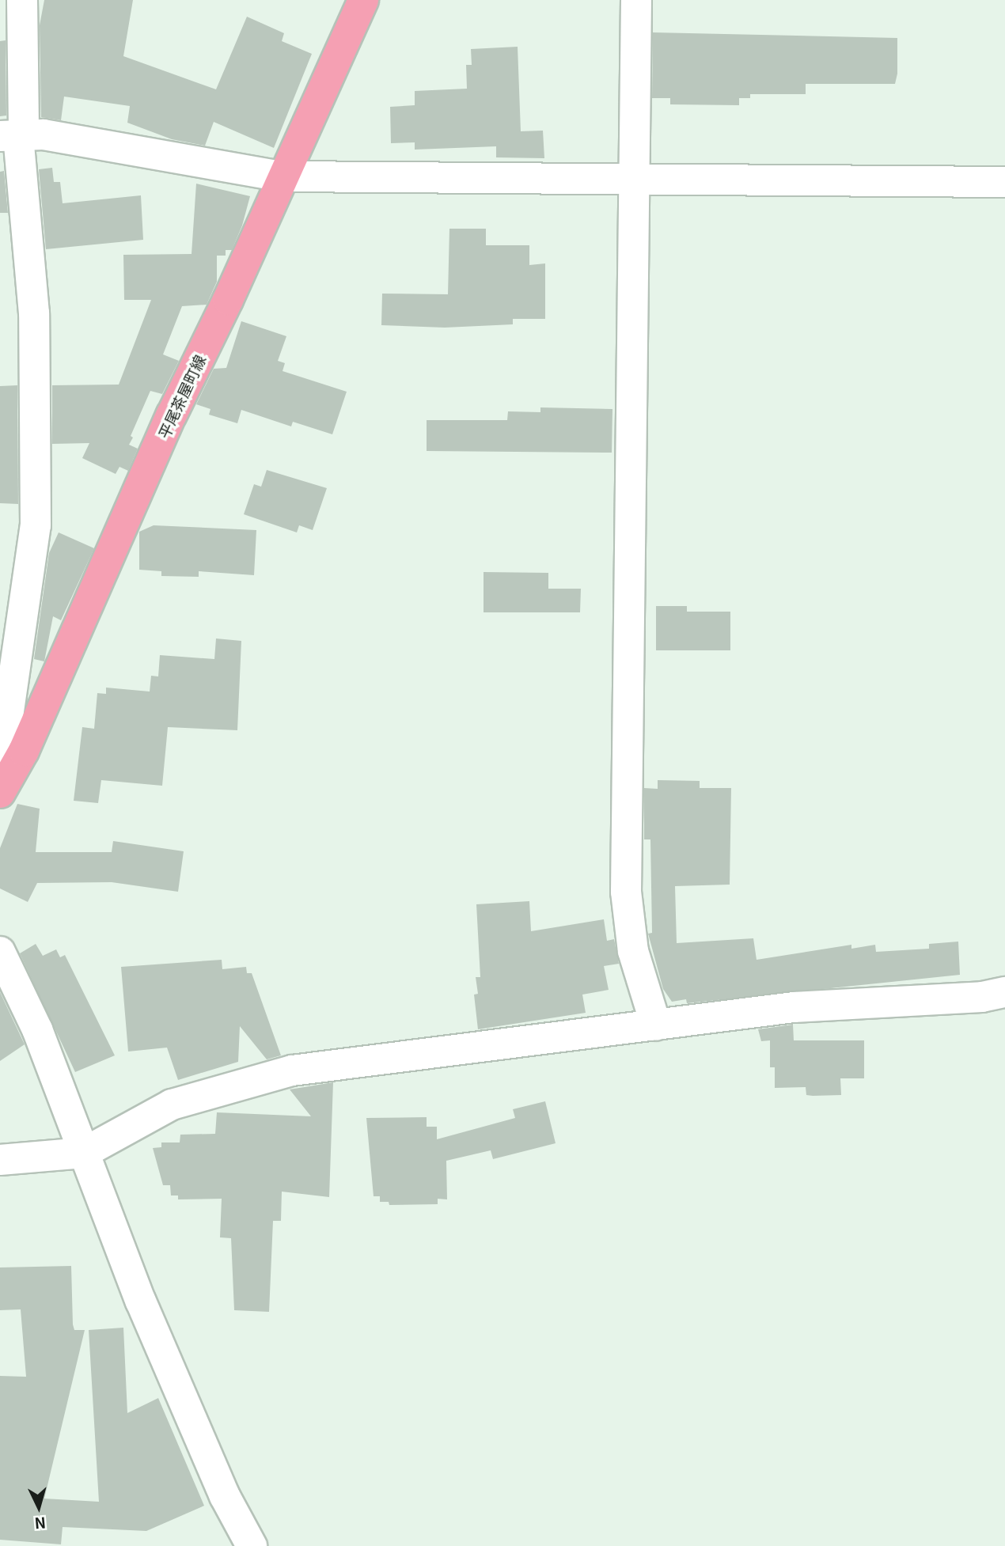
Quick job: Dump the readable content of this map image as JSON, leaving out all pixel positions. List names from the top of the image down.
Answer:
{
  "streets": {
    "main road": ["平尾茶屋町線"]
  },
  "north": "bottom"
}
